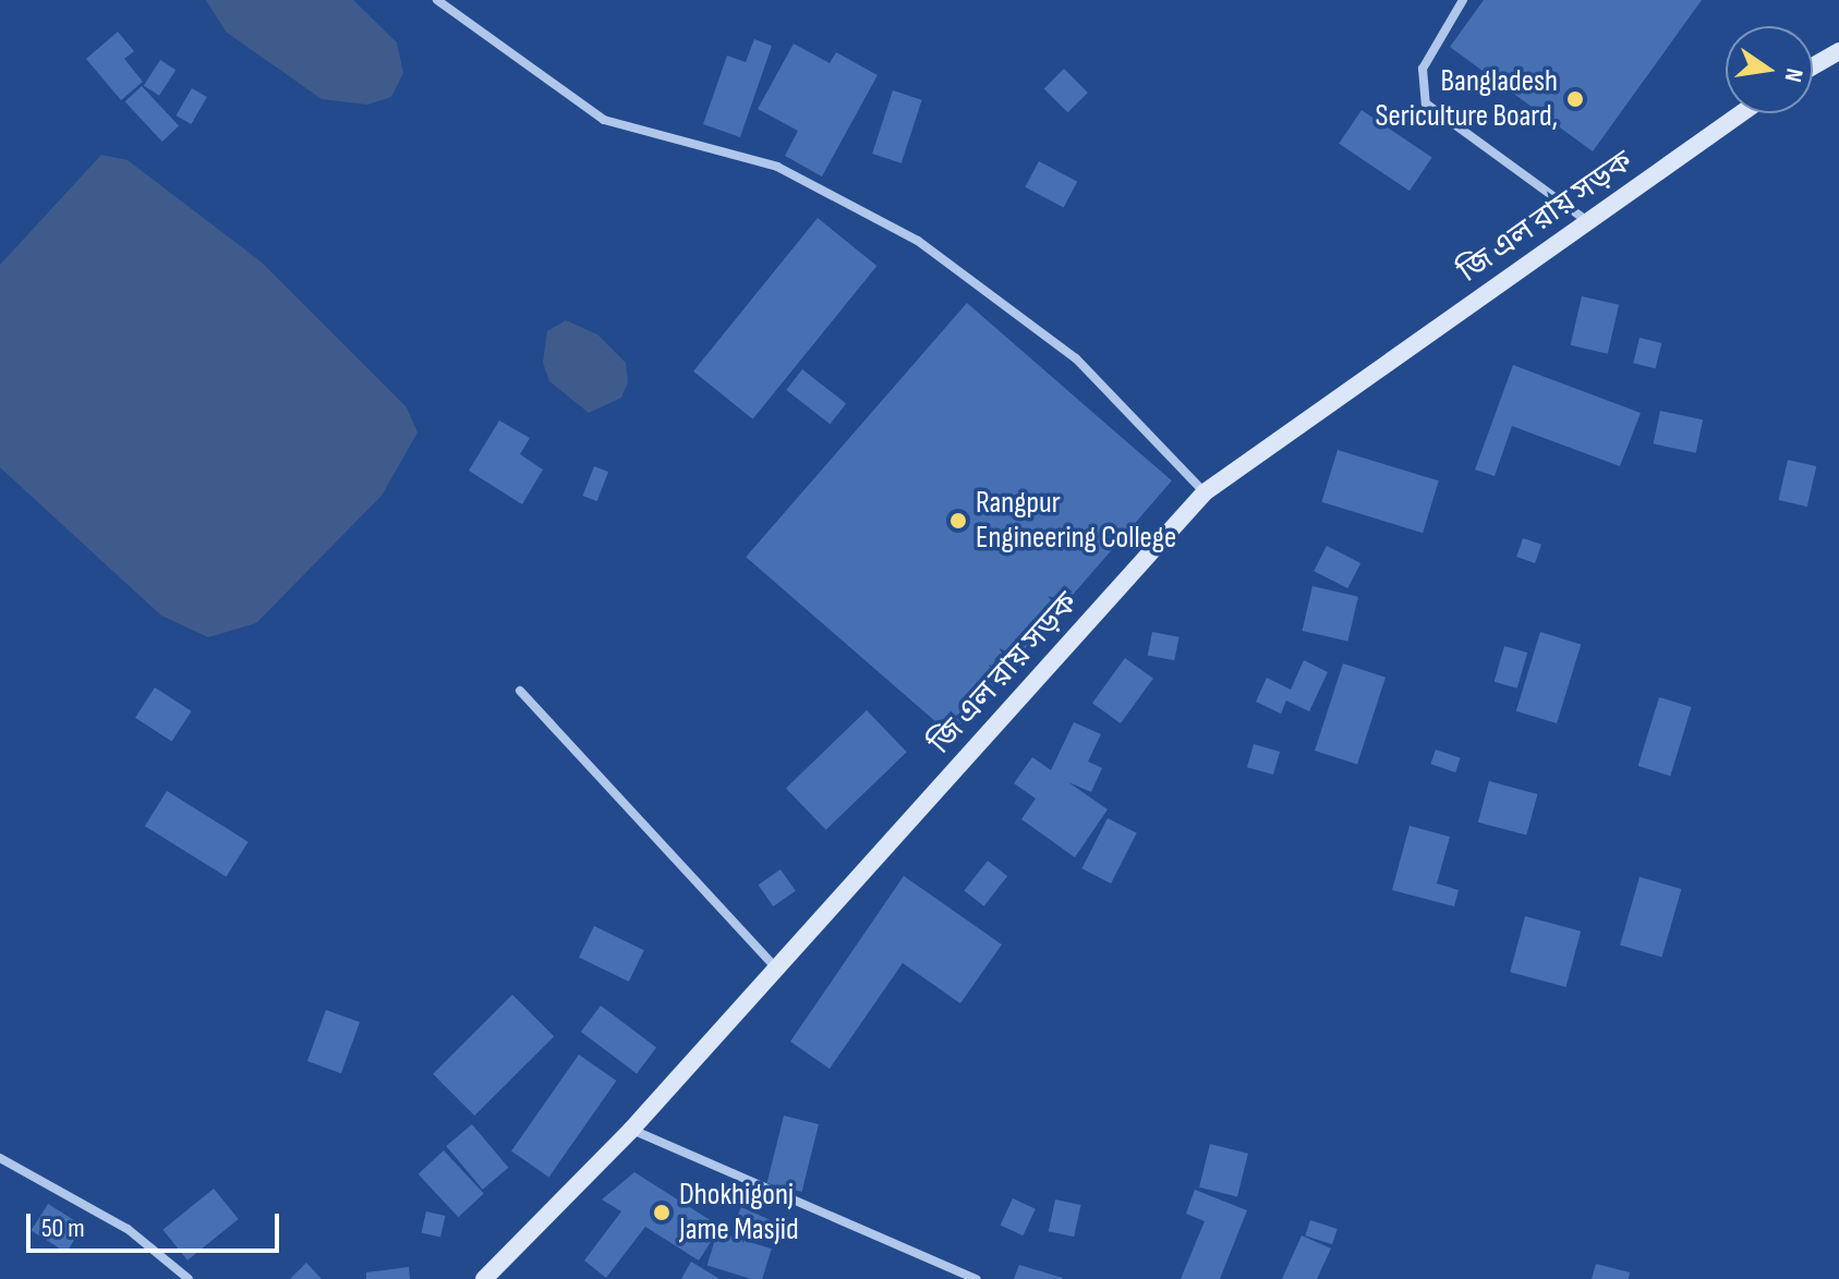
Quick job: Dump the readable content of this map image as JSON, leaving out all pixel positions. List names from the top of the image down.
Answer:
{
  "streets": {
    "main road": ["জি এল রায় সড়ক"]
  },
  "places": ["Bangladesh Sericulture Board,", "Rangpur Engineering College", "Dhokhigonj Jame Masjid"],
  "scale_bar": "50 m",
  "north": "right"
}
